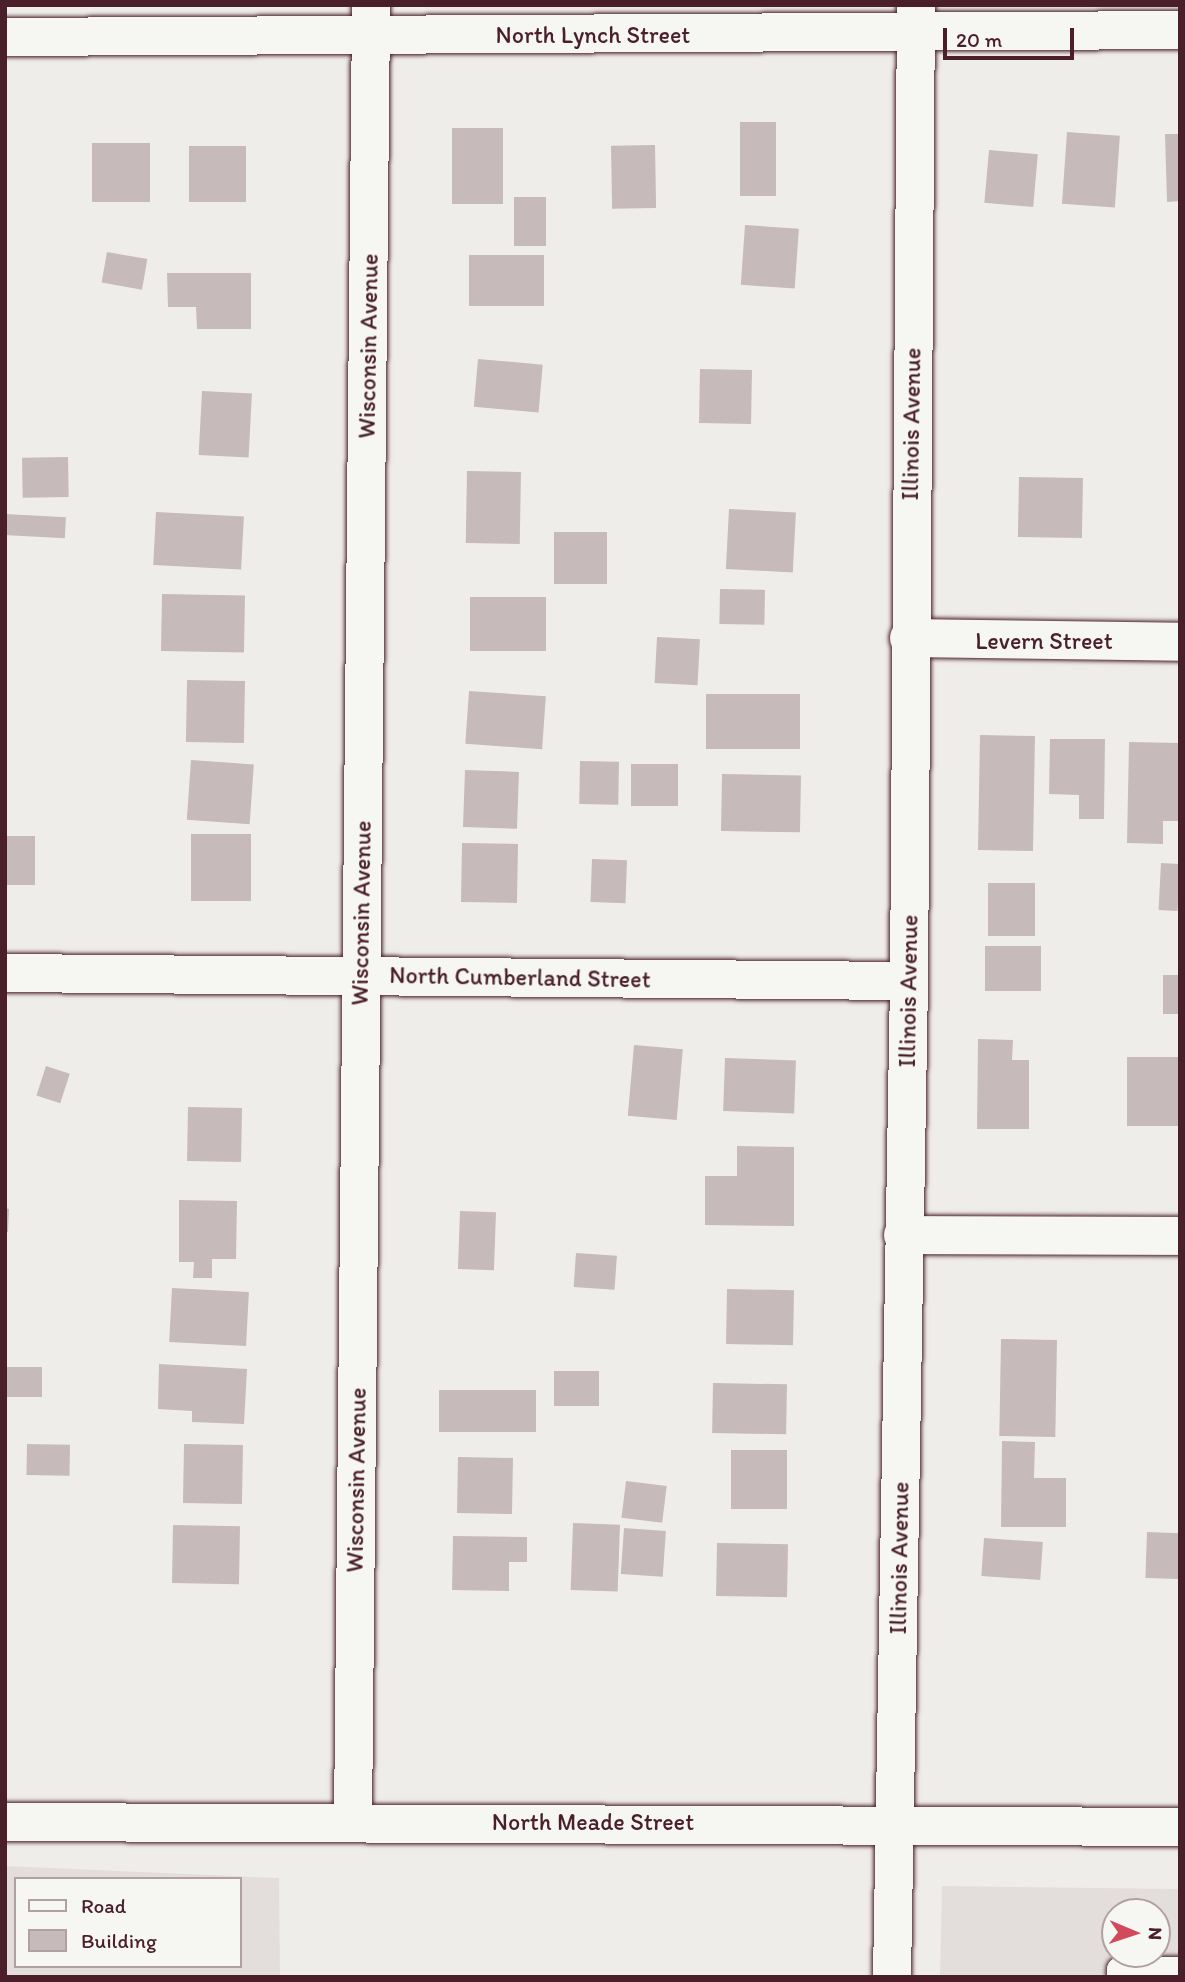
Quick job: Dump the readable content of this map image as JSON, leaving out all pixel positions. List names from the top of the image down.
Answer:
{
  "streets": {
    "street": [
      "North Lynch Street",
      "Wisconsin Avenue",
      "Illinois Avenue",
      "Levern Street",
      "North Cumberland Street",
      "North Meade Street"
    ]
  },
  "crossings": [
    ["North Lynch Street", "Wisconsin Avenue"],
    ["North Lynch Street", "Illinois Avenue"],
    ["Wisconsin Avenue", "North Cumberland Street"],
    ["Wisconsin Avenue", "North Meade Street"],
    ["Illinois Avenue", "Levern Street"],
    ["Illinois Avenue", "North Cumberland Street"],
    ["Illinois Avenue", "North Meade Street"]
  ],
  "legend": ["Road", "Building"],
  "scale_bar": "20 m",
  "north": "right"
}
